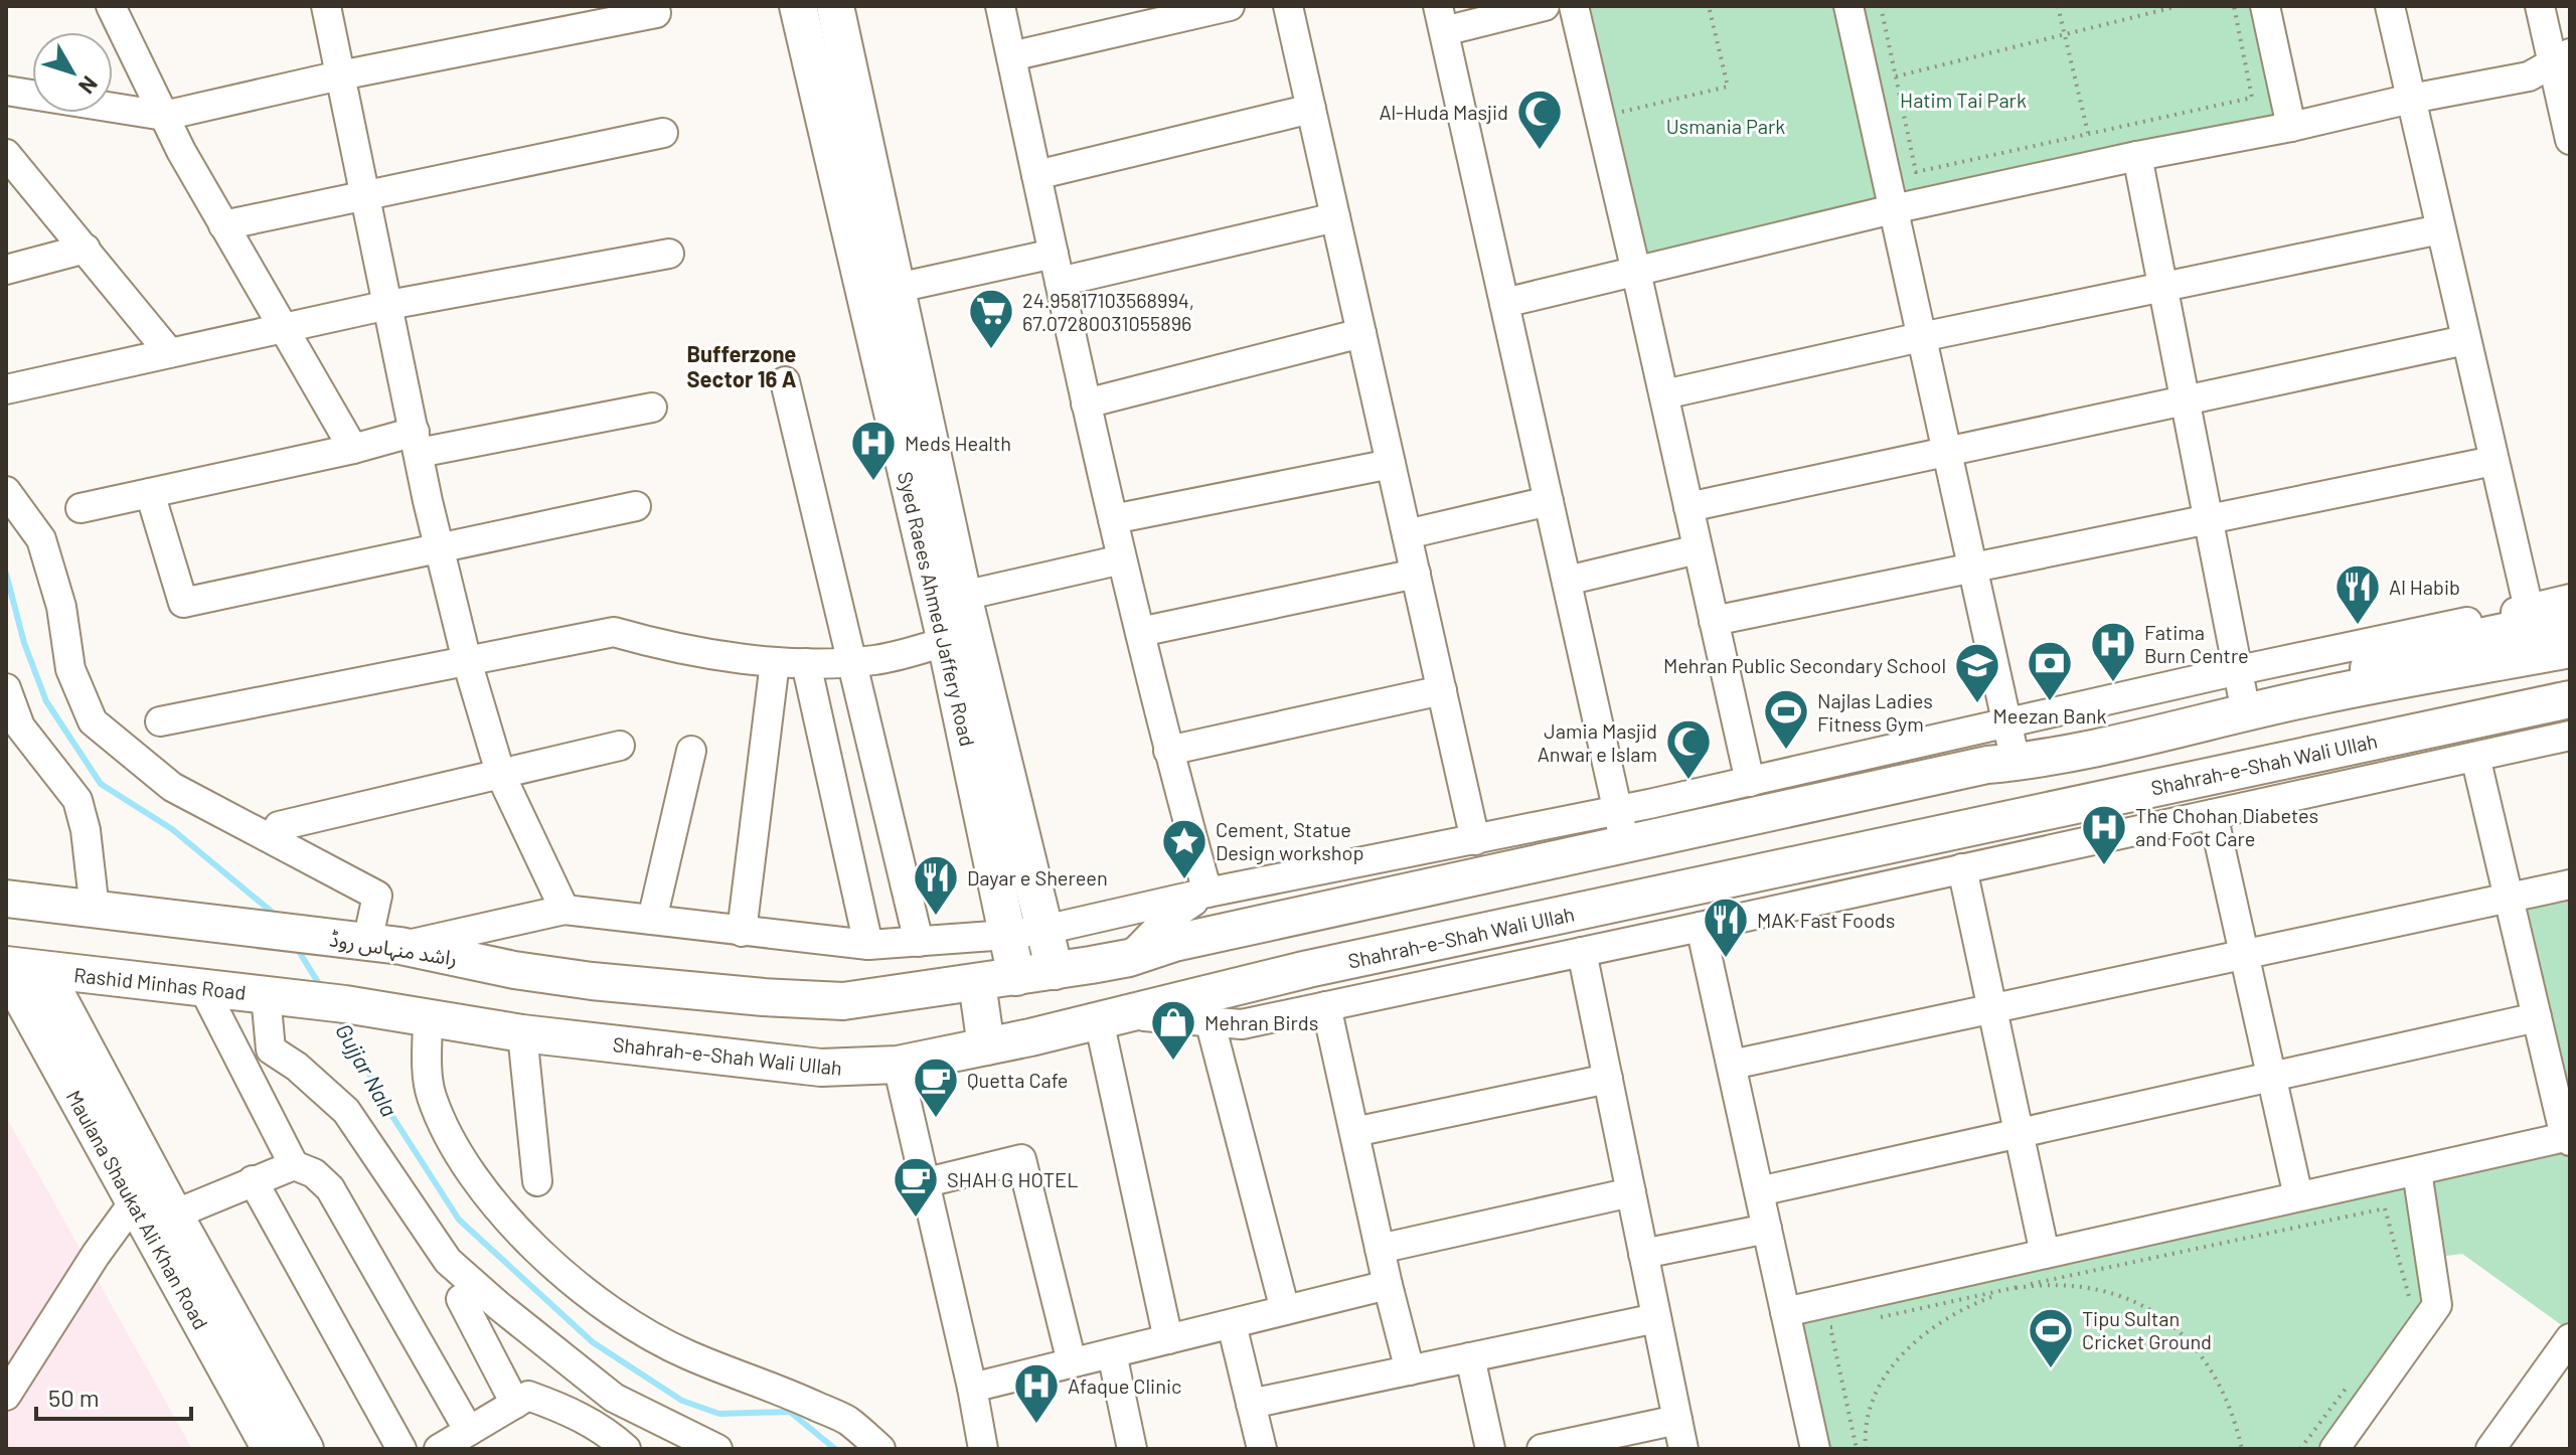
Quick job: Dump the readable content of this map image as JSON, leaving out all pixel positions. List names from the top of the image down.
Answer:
{
  "streets": {
    "main road": [
      "Syed Raees Ahmed Jaffery Road",
      "Shahrah-e-Shah Wali Ullah",
      "راشد منہاس روڈ",
      "Rashid Minhas Road",
      "Maulana Shaukat Ali Khan Road"
    ]
  },
  "crossings": [
    ["Shahrah-e-Shah Wali Ullah", "Rashid Minhas Road"],
    ["Rashid Minhas Road", "Maulana Shaukat Ali Khan Road"]
  ],
  "districts": ["Bufferzone Sector 16 A"],
  "water": ["Gujjar Nala"],
  "parks": ["Hatim Tai Park", "Usmania Park"],
  "places": {
    "mosque": ["Al-Huda Masjid", "Jamia Masjid Anwar e Islam"],
    "supermarket": ["24.95817103568994, 67.07280031055896"],
    "hospital": [
      "Meds Health",
      "Fatima Burn Centre",
      "The Chohan Diabetes and Foot Care",
      "Afaque Clinic"
    ],
    "restaurant": ["Al Habib", "Dayar e Shereen", "MAK Fast Foods"],
    "bank": ["Meezan Bank"],
    "school or university": ["Mehran Public Secondary School"],
    "sports": ["Najlas Ladies Fitness Gym", "Tipu Sultan Cricket Ground"],
    "place": ["Cement, Statue Design workshop"],
    "shop": ["Mehran Birds"],
    "cafe": ["Quetta Cafe", "SHAH G HOTEL"]
  },
  "scale_bar": "50 m",
  "north": "bottom right"
}
